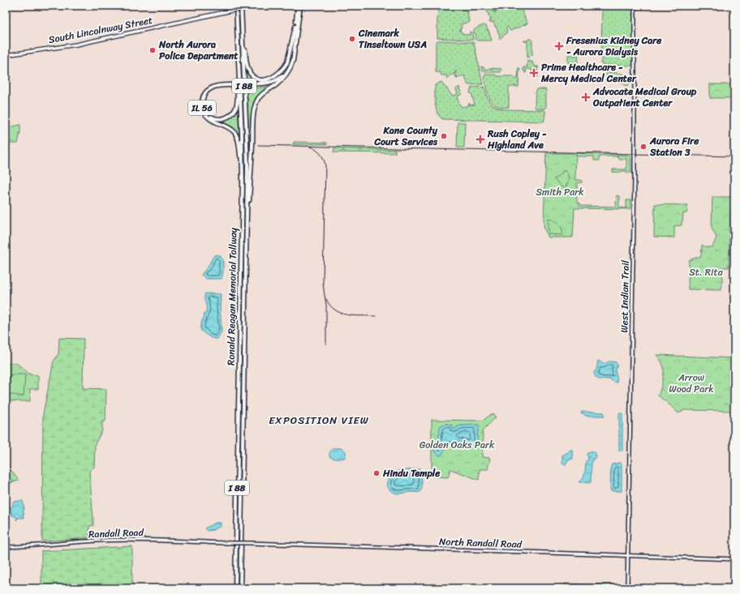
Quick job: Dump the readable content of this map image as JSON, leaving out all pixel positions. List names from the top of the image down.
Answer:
{
  "streets": {
    "highway": ["I 88", "IL 56", "Ronald Reagan Memorial Tollway"],
    "main road": [
      "South Lincolnway Street",
      "West Indian Trail",
      "Randall Road",
      "North Randall Road"
    ]
  },
  "crossings": [
    ["IL 56", "Ronald Reagan Memorial Tollway"],
    ["West Indian Trail", "North Randall Road"],
    ["Randall Road", "North Randall Road"]
  ],
  "districts": ["EXPOSITION VIEW"],
  "parks": [
    "Smith Park",
    "St. Rita",
    "Arrow Wood Park",
    "Golden Oaks Park"
  ],
  "places": {
    "other": [
      "Cinemark Tinseltown USA",
      "North Aurora Police Department",
      "Kane County Court Services",
      "Aurora Fire Station 3",
      "Hindu Temple"
    ],
    "health": [
      "Fresenius Kidney Care - Aurora Dialysis",
      "Prime Healthcare - Mercy Medical Center",
      "Advocate Medical Group Outpatient Center",
      "Rush Copley - Highland Ave"
    ]
  }
}
